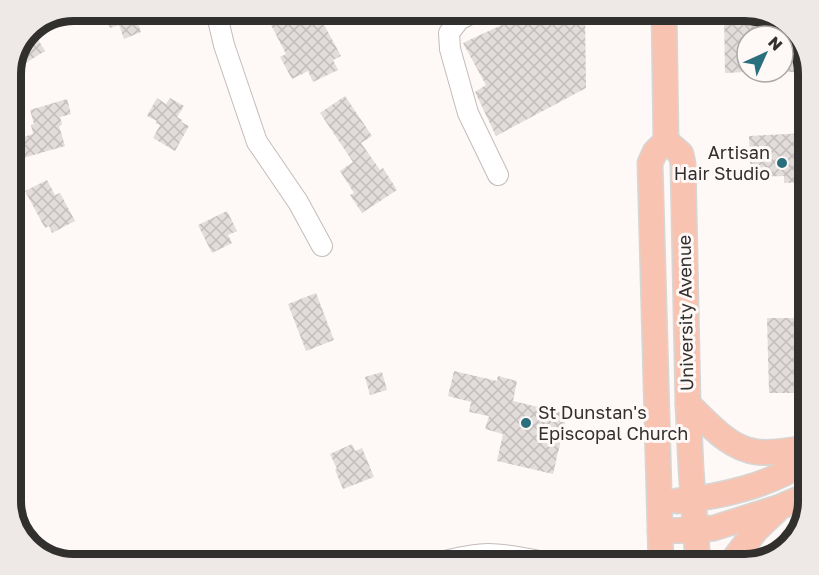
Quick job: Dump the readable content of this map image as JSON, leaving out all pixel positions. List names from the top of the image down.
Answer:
{
  "streets": {
    "main road": ["University Avenue"]
  },
  "places": ["Artisan Hair Studio", "St Dunstan's Episcopal Church"],
  "north": "top right"
}
